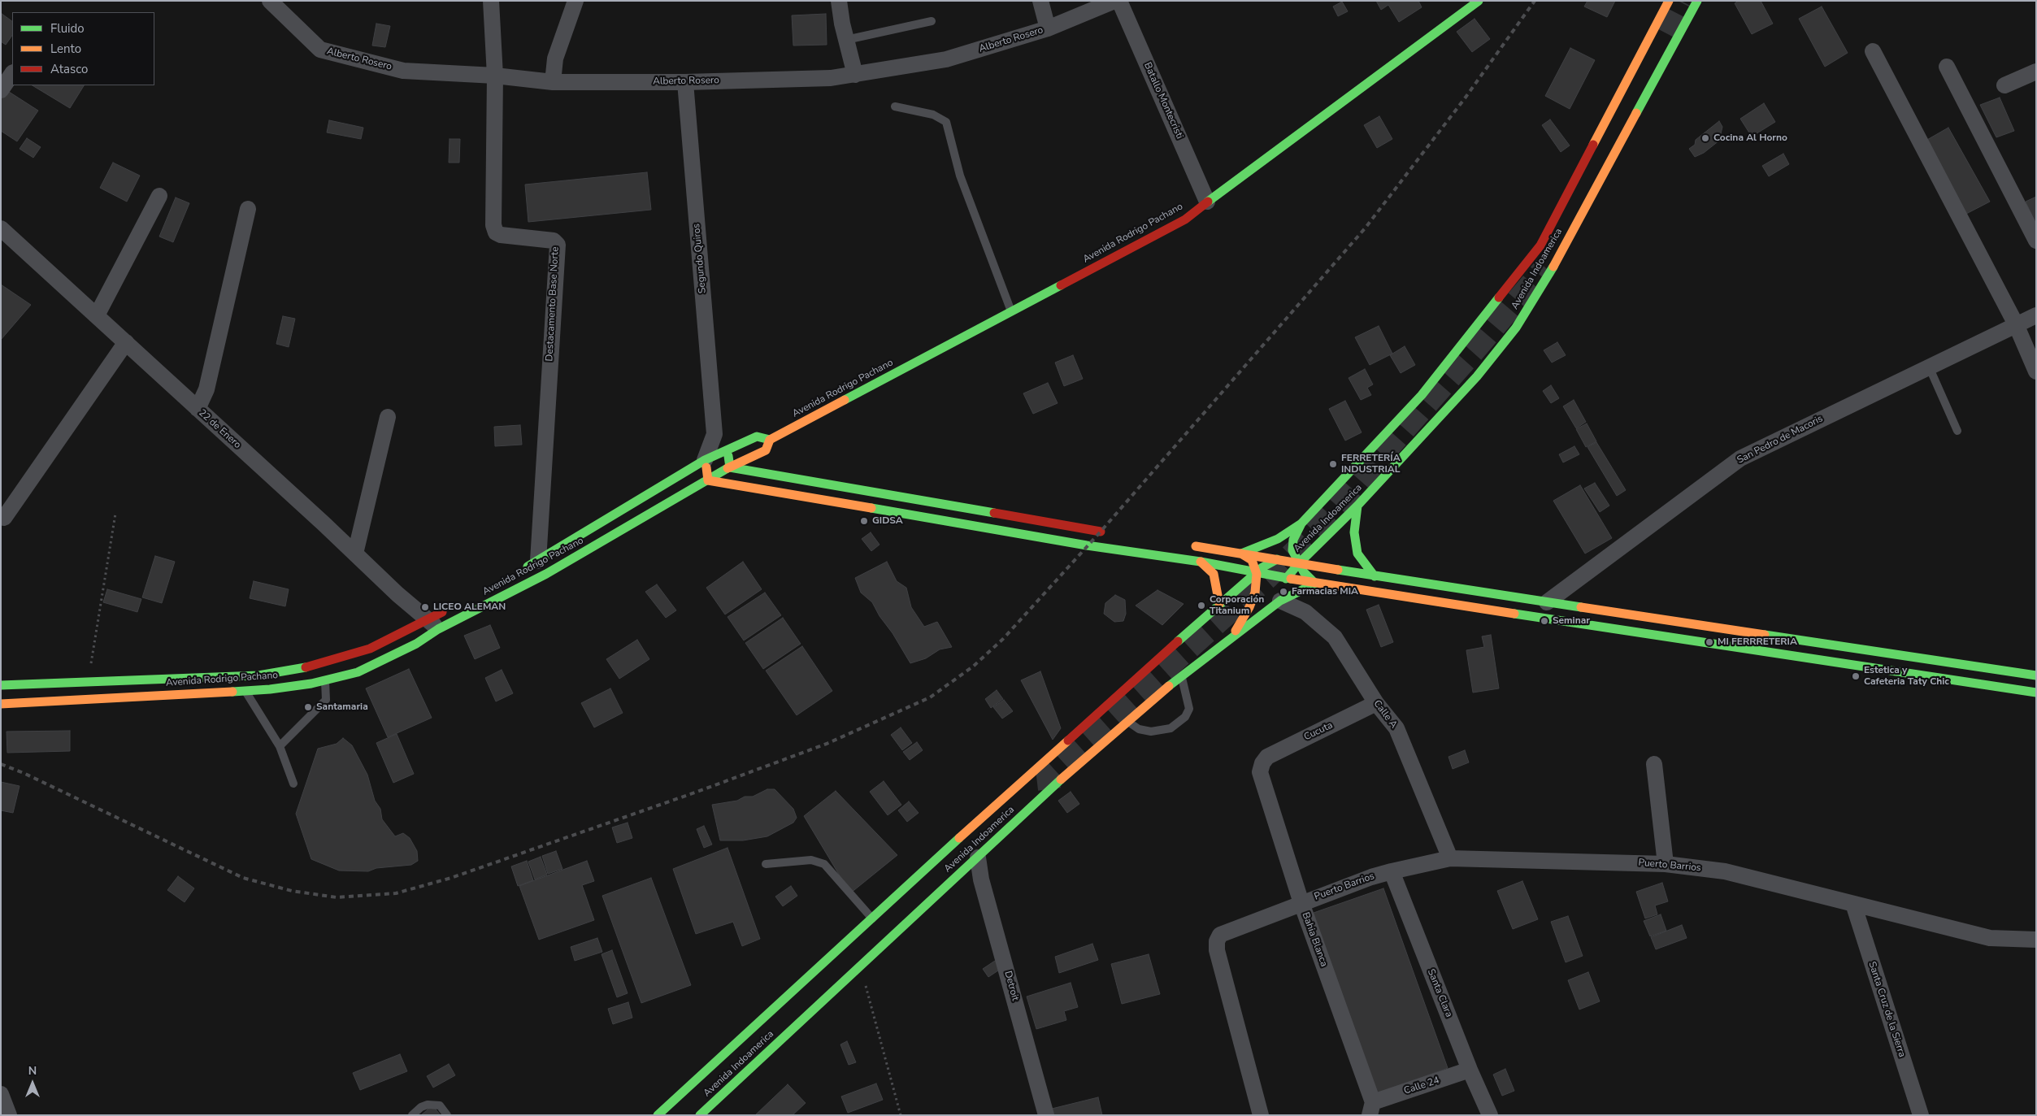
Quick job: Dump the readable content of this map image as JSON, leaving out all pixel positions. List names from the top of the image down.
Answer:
{
  "streets": {
    "main road": ["Avenida Rodrigo Pachano", "Avenida Indoamerica"],
    "street": [
      "Alberto Rosero",
      "Batallo Montecristi",
      "Segundo Quiros",
      "Destacamento Base Norte",
      "22 de Enero",
      "San Pedro de Macoris",
      "Calle A",
      "Cucuta",
      "Puerto Barrios",
      "Bahia Blanca",
      "Detroit",
      "Santa Clara",
      "Santa Cruz de la Sierra",
      "Calle 24"
    ]
  },
  "crossings": [
    ["Alberto Rosero", "Segundo Quiros"],
    ["Alberto Rosero", "Destacamento Base Norte"],
    ["Batallo Montecristi", "Avenida Rodrigo Pachano"],
    ["Avenida Rodrigo Pachano", "Destacamento Base Norte"],
    ["Avenida Rodrigo Pachano", "22 de Enero"],
    ["Avenida Indoamerica", "Detroit"],
    ["Calle A", "Cucuta"],
    ["Calle A", "Puerto Barrios"],
    ["Cucuta", "Bahia Blanca"],
    ["Puerto Barrios", "Bahia Blanca"],
    ["Puerto Barrios", "Santa Clara"],
    ["Puerto Barrios", "Santa Cruz de la Sierra"],
    ["Bahia Blanca", "Calle 24"],
    ["Santa Clara", "Calle 24"]
  ],
  "places": [
    "Cocina Al Horno",
    "FERRETERÍA INDUSTRIAL",
    "GIDSA",
    "Farmacias MIA",
    "Corporación Titanium",
    "LICEO ALEMAN",
    "Seminar",
    "MI FERRRETERIA",
    "Estetica y Cafeteria Taty Chic",
    "Santamaria"
  ],
  "legend": ["Fluido", "Lento", "Atasco"],
  "north": "top"
}
